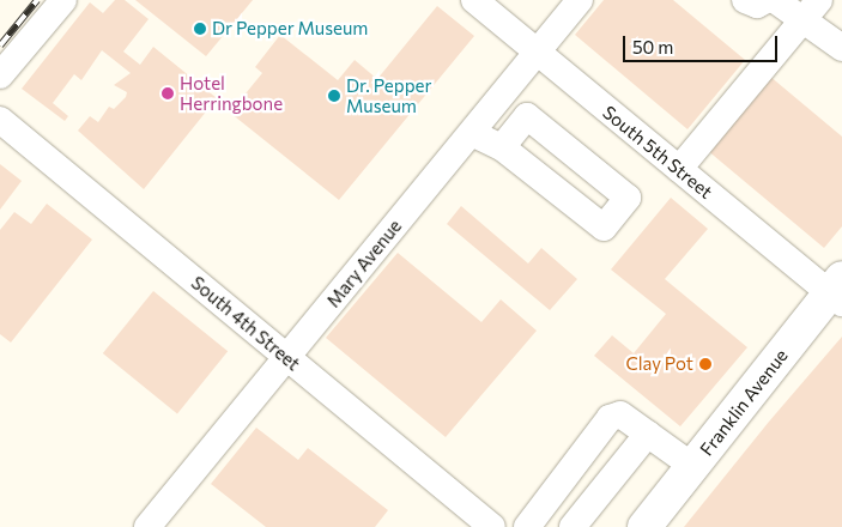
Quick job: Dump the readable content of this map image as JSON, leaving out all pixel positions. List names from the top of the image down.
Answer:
{
  "streets": {
    "main road": ["Franklin Avenue"],
    "street": ["South 5th Street", "Mary Avenue", "South 4th Street"]
  },
  "crossings": [
    ["South 5th Street", "Mary Avenue"],
    ["South 5th Street", "Franklin Avenue"],
    ["Mary Avenue", "South 4th Street"]
  ],
  "places": [
    "Dr Pepper Museum",
    "Hotel Herringbone",
    "Dr. Pepper Museum",
    "Clay Pot"
  ],
  "scale_bar": "50 m"
}
